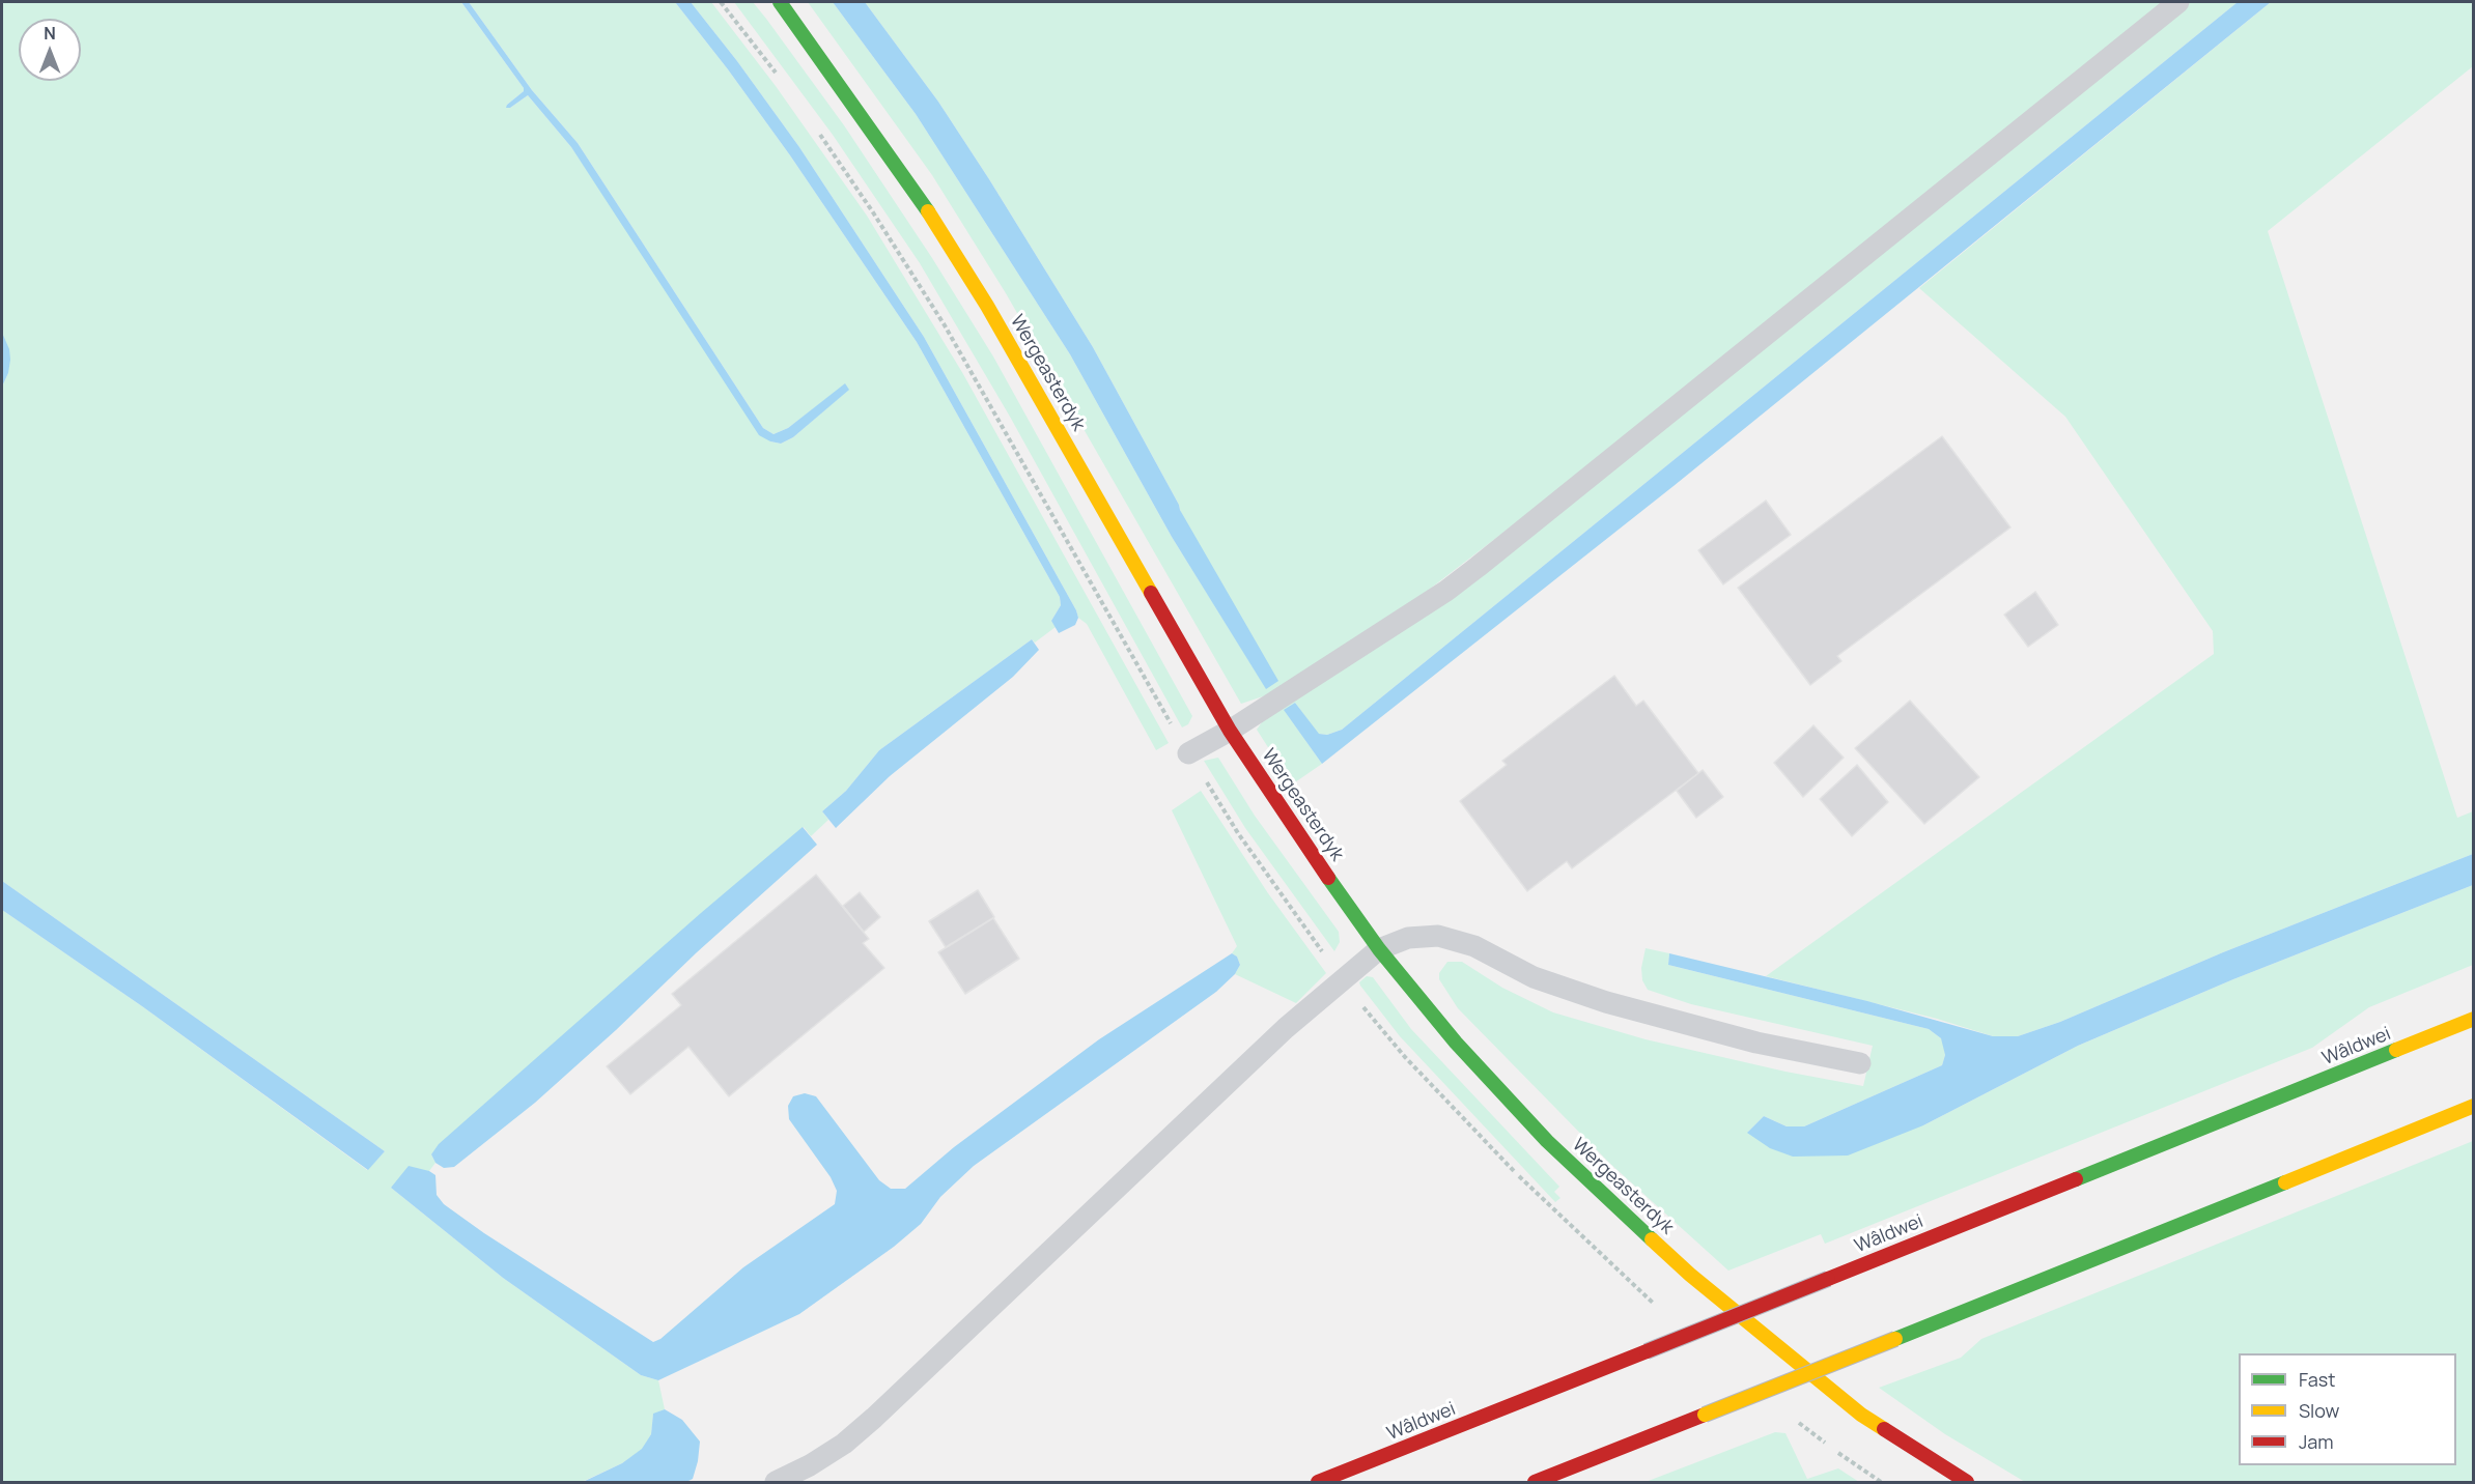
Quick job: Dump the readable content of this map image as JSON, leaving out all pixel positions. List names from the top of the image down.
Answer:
{
  "streets": {
    "main road": ["Wergeasterdyk", "Wâldwei"]
  },
  "legend": ["Fast", "Slow", "Jam"],
  "north": "top"
}
